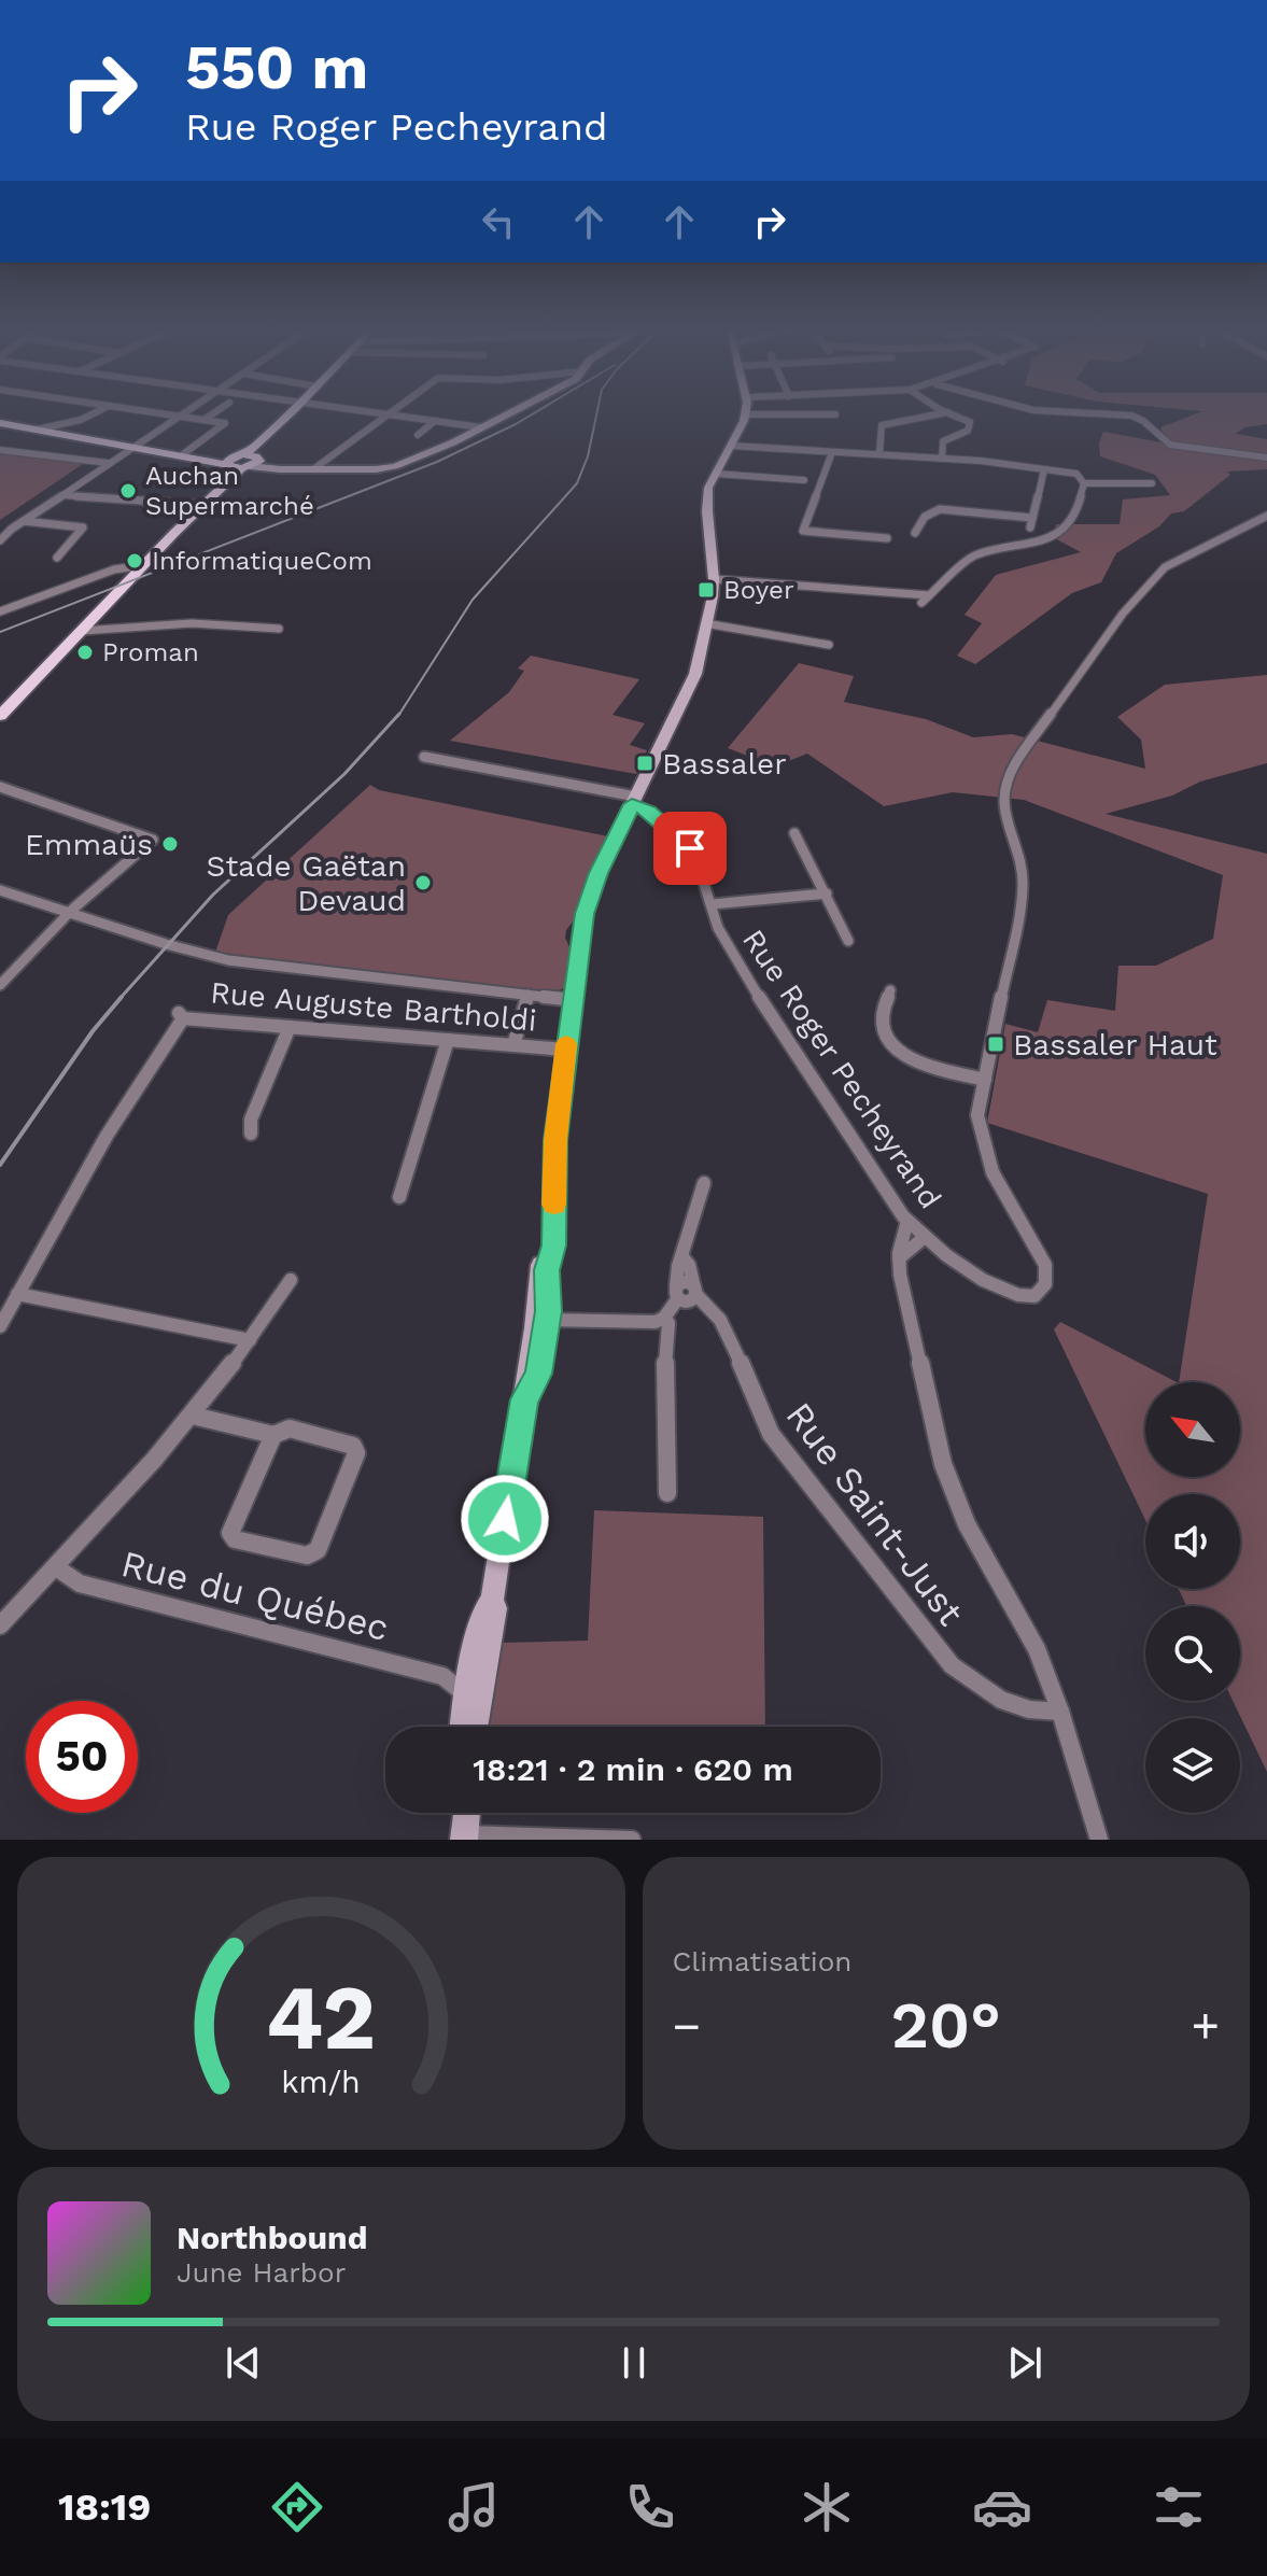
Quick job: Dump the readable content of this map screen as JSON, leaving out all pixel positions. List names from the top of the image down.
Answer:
{
  "streets": {
    "street": [
      "Rue Auguste Bartholdi",
      "Rue Roger Pecheyrand",
      "Rue Saint-Just",
      "Rue du Québec"
    ]
  },
  "places": {
    "other": [
      "Auchan Supermarché",
      "InformatiqueCom",
      "Proman",
      "Emmaüs",
      "Stade Gaëtan Devaud"
    ],
    "transit": ["Boyer", "Bassaler", "Bassaler Haut"]
  },
  "north": "top left",
  "page": {
    "turn": ["550 m", "Rue Roger Pecheyrand"],
    "limit": "50",
    "trip": "18:21 · 2 min · 620 m",
    "tile": "Climatisation",
    "heat": ["−", "20°", "+"],
    "song": ["Northbound", "June Harbor"],
    "tabs": "18:19",
    "gauge": ["42", "km/h"]
  }
}
